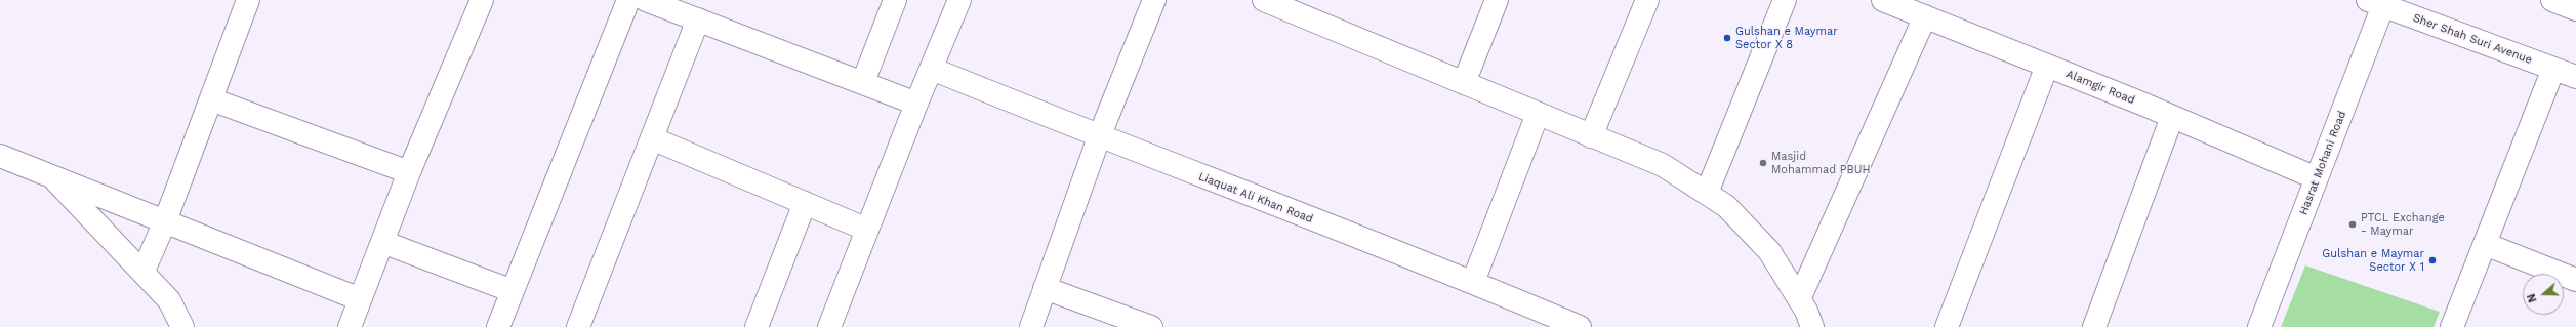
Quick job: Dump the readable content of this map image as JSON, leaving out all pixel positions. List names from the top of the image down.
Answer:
{
  "streets": {
    "street": [
      "Sher Shah Suri Avenue",
      "Alamgir Road",
      "Hasrat Mohani Road",
      "Liaquat Ali Khan Road"
    ]
  },
  "crossings": [
    ["Sher Shah Suri Avenue", "Hasrat Mohani Road"],
    ["Alamgir Road", "Hasrat Mohani Road"]
  ],
  "places": [
    "Gulshan e Maymar Sector X 8",
    "Masjid Mohammad PBUH",
    "PTCL Exchange - Maymar",
    "Gulshan e Maymar Sector X 1"
  ],
  "north": "left"
}
